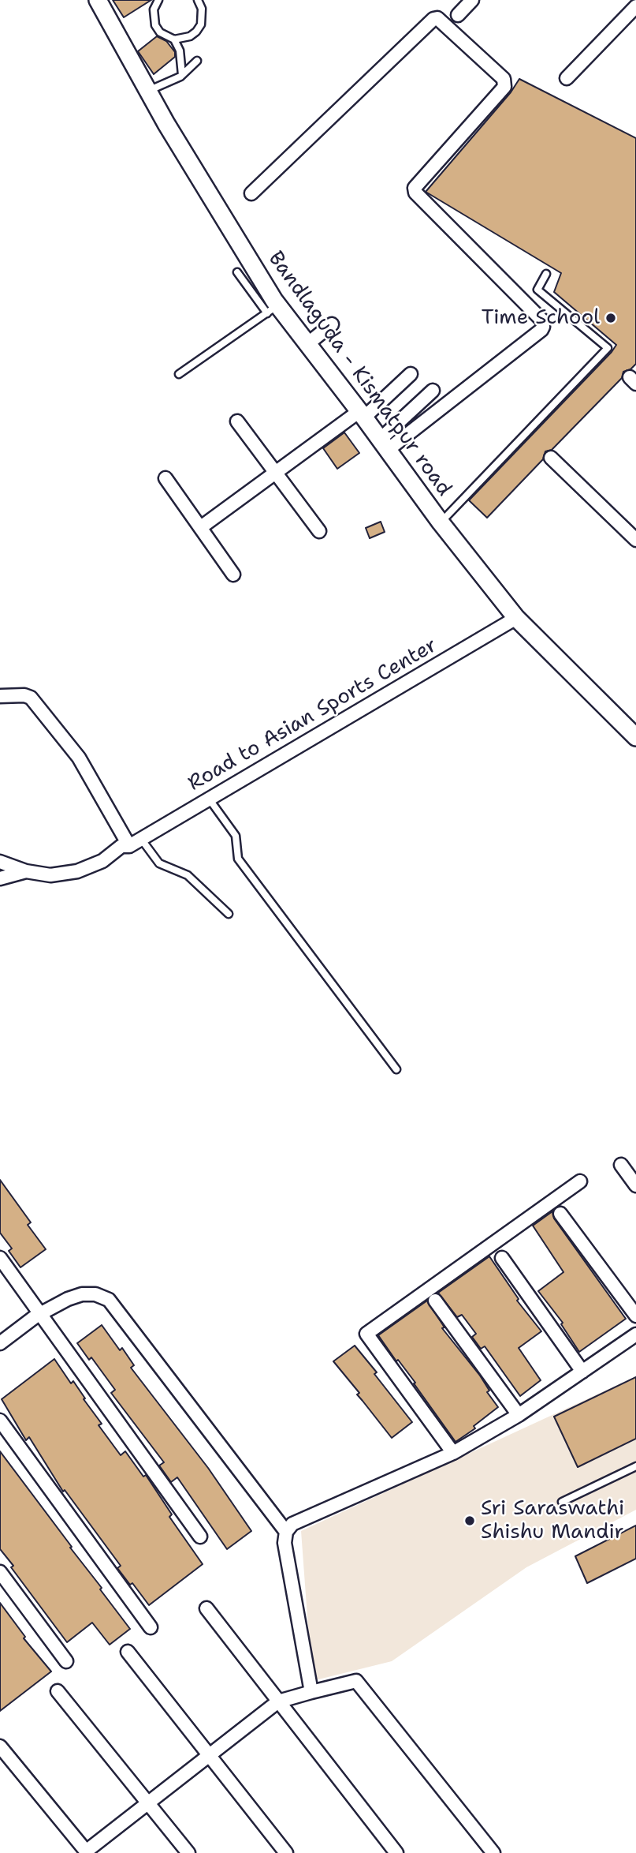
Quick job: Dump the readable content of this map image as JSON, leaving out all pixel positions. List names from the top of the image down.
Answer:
{
  "streets": {
    "street": ["Bandlaguda - Kismatpur road", "Road to Asian Sports Center"]
  },
  "crossings": [
    ["Bandlaguda - Kismatpur road", "Road to Asian Sports Center"]
  ],
  "places": ["Time School", "Sri Saraswathi Shishu Mandir"]
}
